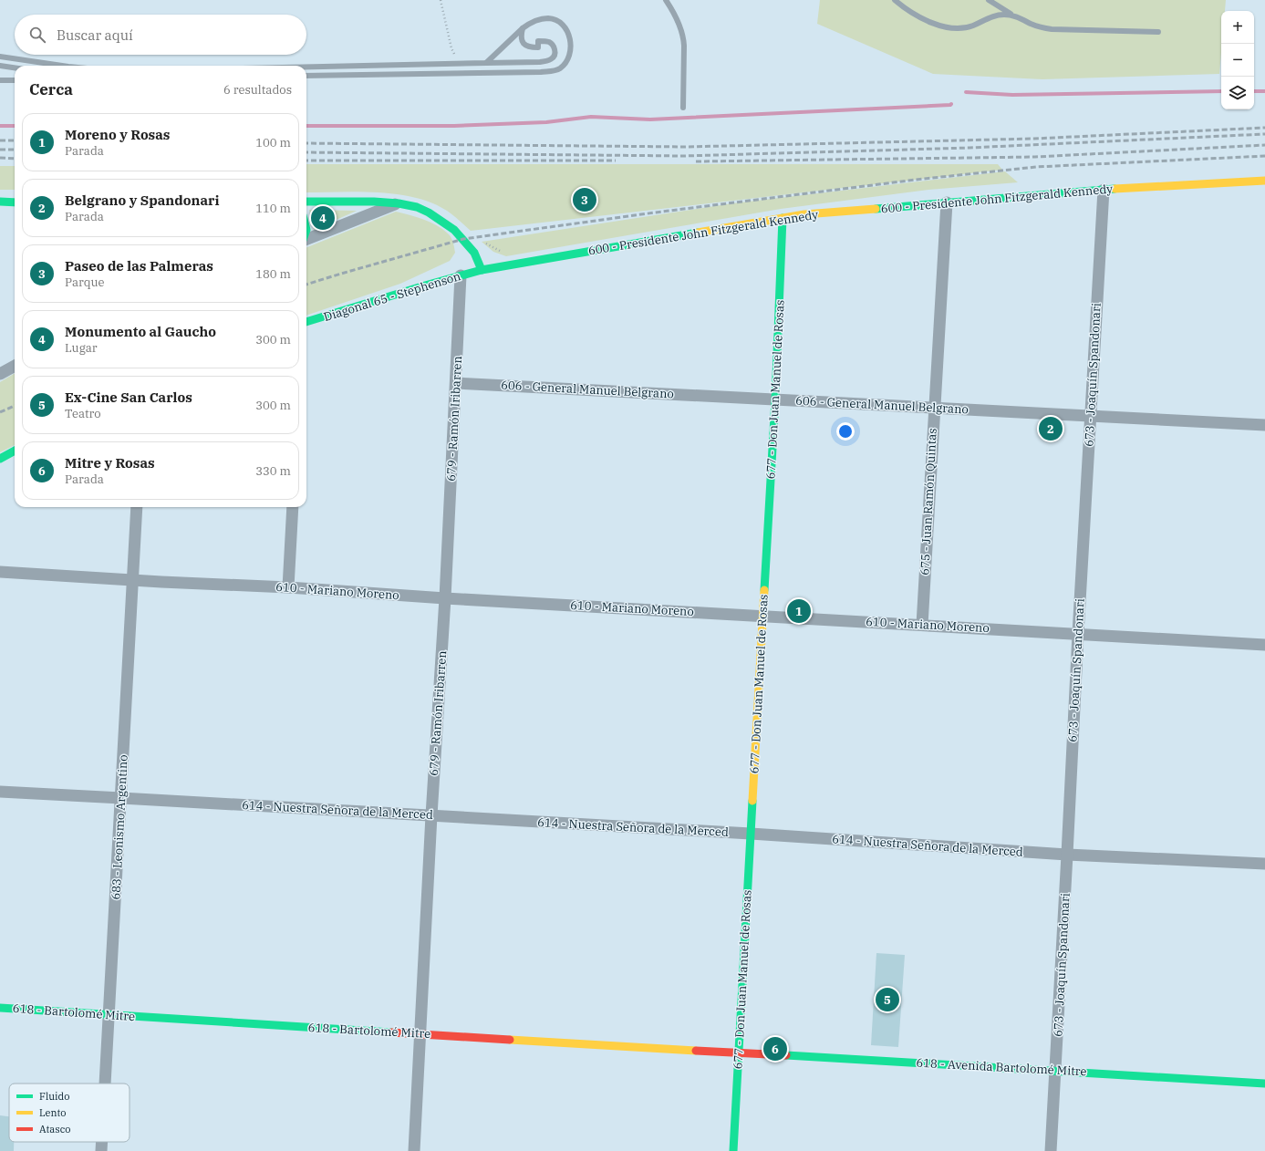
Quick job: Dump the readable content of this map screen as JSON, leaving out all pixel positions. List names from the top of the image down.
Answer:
{
  "streets": {
    "street": [
      "600 - Presidente John Fitzgerald Kennedy",
      "Diagonal 65 - Stephenson",
      "673 - Joaquín Spandonari",
      "606 - General Manuel Belgrano",
      "677 - Don Juan Manuel de Rosas",
      "679 - Ramón Iribarren",
      "675 - Juan Ramón Quintas",
      "610 - Mariano Moreno",
      "614 - Nuestra Señora de la Merced",
      "683 - Leonismo Argentino",
      "618 - Bartolomé Mitre",
      "618 - Avenida Bartolomé Mitre"
    ]
  },
  "crossings": [
    ["600 - Presidente John Fitzgerald Kennedy", "Diagonal 65 - Stephenson"],
    ["600 - Presidente John Fitzgerald Kennedy", "673 - Joaquín Spandonari"],
    ["600 - Presidente John Fitzgerald Kennedy", "677 - Don Juan Manuel de Rosas"],
    ["600 - Presidente John Fitzgerald Kennedy", "675 - Juan Ramón Quintas"],
    ["Diagonal 65 - Stephenson", "679 - Ramón Iribarren"],
    ["673 - Joaquín Spandonari", "606 - General Manuel Belgrano"],
    ["673 - Joaquín Spandonari", "610 - Mariano Moreno"],
    ["673 - Joaquín Spandonari", "614 - Nuestra Señora de la Merced"],
    ["673 - Joaquín Spandonari", "618 - Avenida Bartolomé Mitre"],
    ["606 - General Manuel Belgrano", "677 - Don Juan Manuel de Rosas"],
    ["606 - General Manuel Belgrano", "679 - Ramón Iribarren"],
    ["606 - General Manuel Belgrano", "675 - Juan Ramón Quintas"],
    ["677 - Don Juan Manuel de Rosas", "610 - Mariano Moreno"],
    ["677 - Don Juan Manuel de Rosas", "614 - Nuestra Señora de la Merced"],
    ["677 - Don Juan Manuel de Rosas", "618 - Bartolomé Mitre"],
    ["677 - Don Juan Manuel de Rosas", "618 - Avenida Bartolomé Mitre"],
    ["679 - Ramón Iribarren", "610 - Mariano Moreno"],
    ["679 - Ramón Iribarren", "614 - Nuestra Señora de la Merced"],
    ["679 - Ramón Iribarren", "618 - Bartolomé Mitre"],
    ["675 - Juan Ramón Quintas", "610 - Mariano Moreno"],
    ["610 - Mariano Moreno", "683 - Leonismo Argentino"],
    ["614 - Nuestra Señora de la Merced", "683 - Leonismo Argentino"],
    ["683 - Leonismo Argentino", "618 - Bartolomé Mitre"],
    ["618 - Bartolomé Mitre", "618 - Avenida Bartolomé Mitre"]
  ],
  "legend": ["Fluido", "Lento", "Atasco"],
  "page": {
    "map_buttons": ["+", "−"],
    "search": "Buscar aquí",
    "heading": ["Cerca", "6 resultados"],
    "list": [
      {
        "mark": "1",
        "name": "Moreno y Rosas",
        "note": "Parada",
        "value": "100 m"
      },
      {
        "mark": "2",
        "name": "Belgrano y Spandonari",
        "note": "Parada",
        "value": "110 m"
      },
      {
        "mark": "3",
        "name": "Paseo de las Palmeras",
        "note": "Parque",
        "value": "180 m"
      },
      {
        "mark": "4",
        "name": "Monumento al Gaucho",
        "note": "Lugar",
        "value": "300 m"
      },
      {
        "mark": "5",
        "name": "Ex-Cine San Carlos",
        "note": "Teatro",
        "value": "300 m"
      },
      {
        "mark": "6",
        "name": "Mitre y Rosas",
        "note": "Parada",
        "value": "330 m"
      }
    ],
    "pins": [
      "3",
      "4",
      "2",
      "1",
      "5",
      "6"
    ]
  }
}
